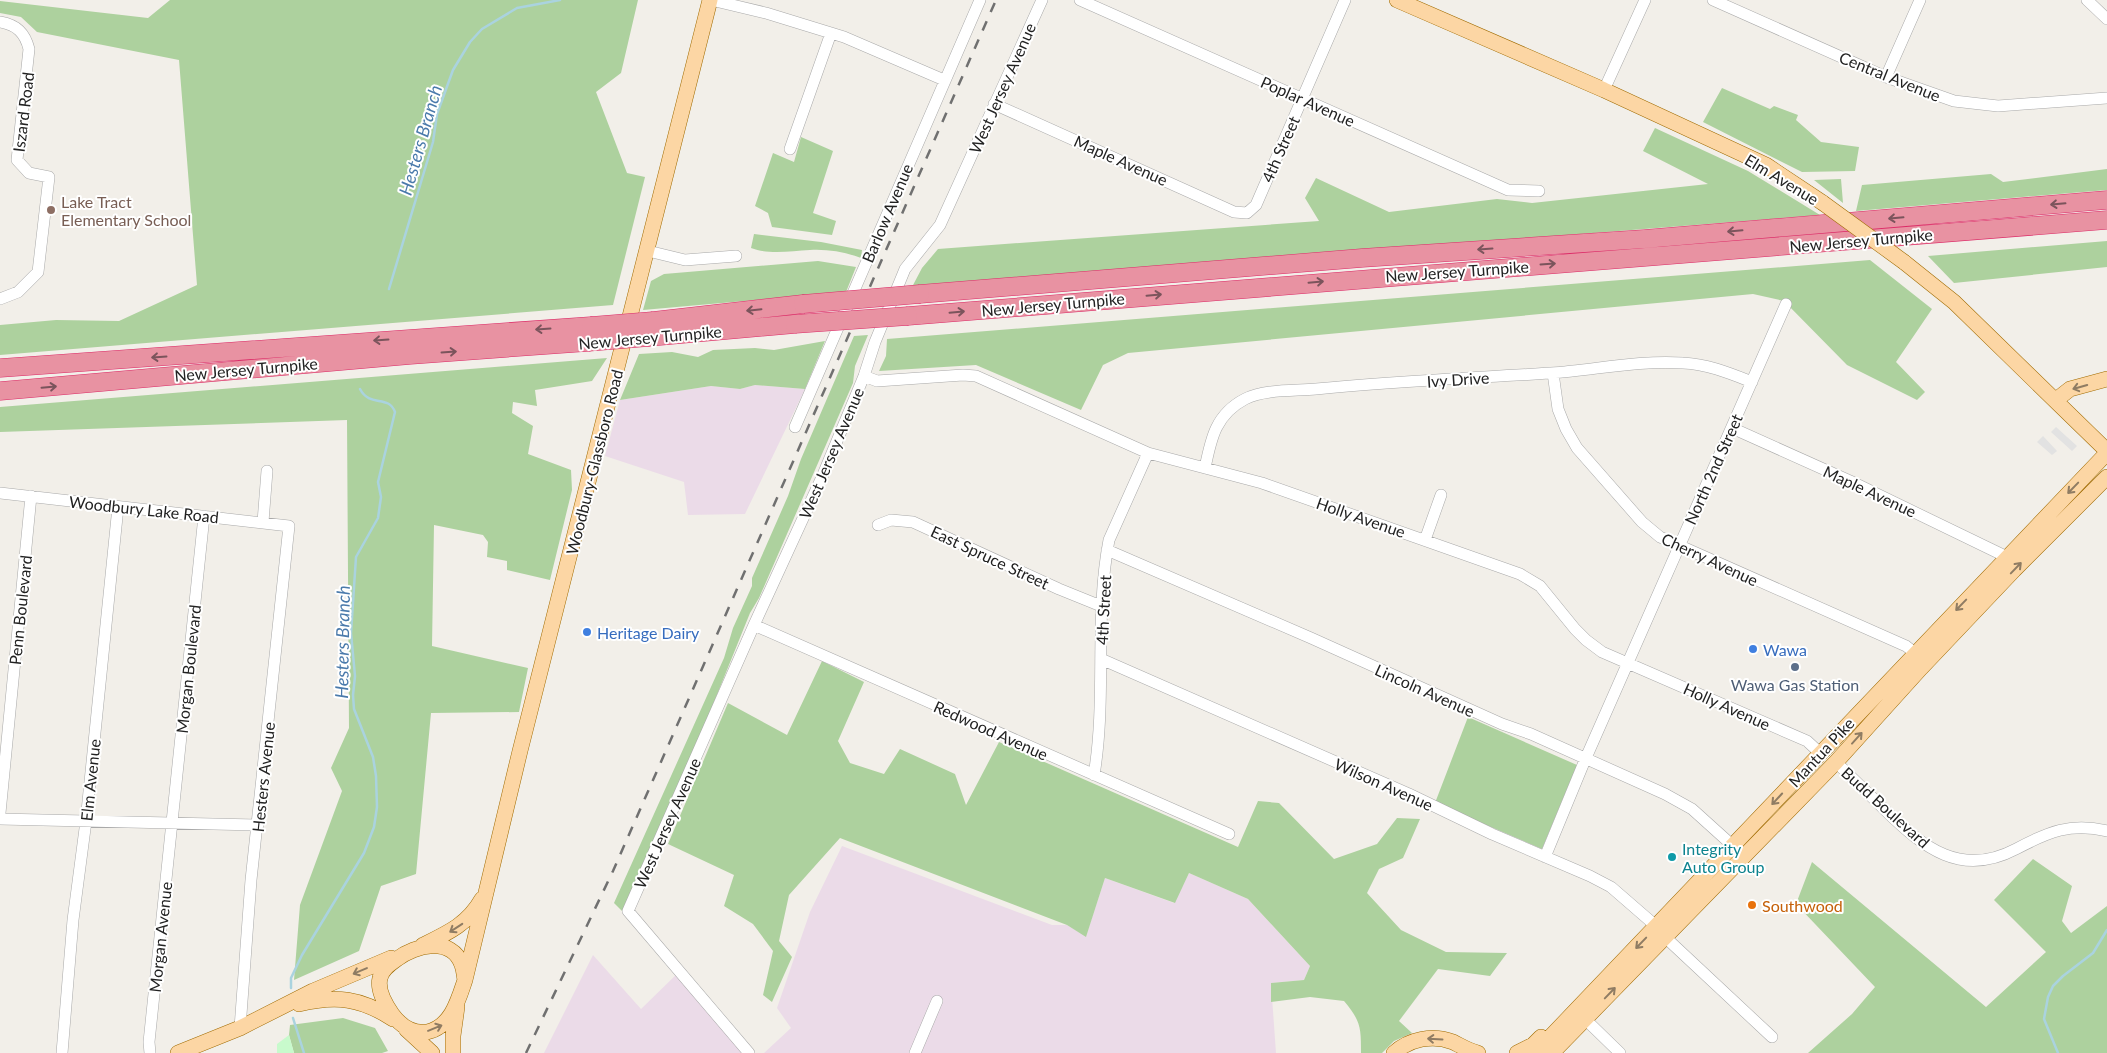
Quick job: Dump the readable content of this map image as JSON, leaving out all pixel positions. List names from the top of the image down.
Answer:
{
  "streets": {
    "highway": ["New Jersey Turnpike"],
    "main road": ["Elm Avenue", "Woodbury-Glassboro Road", "Mantua Pike"],
    "street": [
      "Central Avenue",
      "West Jersey Avenue",
      "Poplar Avenue",
      "Iszard Road",
      "4th Street",
      "Maple Avenue",
      "Barlow Avenue",
      "Ivy Drive",
      "North 2nd Street",
      "Woodbury Lake Road",
      "Holly Avenue",
      "East Spruce Street",
      "Cherry Avenue",
      "Penn Boulevard",
      "Morgan Boulevard",
      "Lincoln Avenue",
      "Redwood Avenue",
      "Hesters Avenue",
      "Wilson Avenue",
      "Budd Boulevard",
      "Morgan Avenue"
    ]
  },
  "crossings": [
    ["West Jersey Avenue", "Maple Avenue"],
    ["West Jersey Avenue", "Holly Avenue"],
    ["West Jersey Avenue", "Redwood Avenue"],
    ["Poplar Avenue", "4th Street"],
    ["4th Street", "Maple Avenue"],
    ["4th Street", "Holly Avenue"],
    ["4th Street", "East Spruce Street"],
    ["4th Street", "Lincoln Avenue"],
    ["4th Street", "Redwood Avenue"],
    ["4th Street", "Wilson Avenue"],
    ["Maple Avenue", "North 2nd Street"],
    ["Maple Avenue", "Mantua Pike"],
    ["Elm Avenue", "Woodbury Lake Road"],
    ["Elm Avenue", "Mantua Pike"],
    ["Ivy Drive", "North 2nd Street"],
    ["Ivy Drive", "Holly Avenue"],
    ["Ivy Drive", "Cherry Avenue"],
    ["North 2nd Street", "Holly Avenue"],
    ["North 2nd Street", "Cherry Avenue"],
    ["North 2nd Street", "Lincoln Avenue"],
    ["North 2nd Street", "Wilson Avenue"],
    ["Woodbury Lake Road", "Penn Boulevard"],
    ["Woodbury Lake Road", "Morgan Boulevard"],
    ["Woodbury Lake Road", "Hesters Avenue"],
    ["Holly Avenue", "Mantua Pike"],
    ["Cherry Avenue", "Mantua Pike"],
    ["Morgan Boulevard", "Morgan Avenue"],
    ["Lincoln Avenue", "Mantua Pike"],
    ["Mantua Pike", "Wilson Avenue"],
    ["Mantua Pike", "Budd Boulevard"]
  ],
  "water": ["Hesters Branch"],
  "places": [
    "Lake Tract Elementary School",
    "Heritage Dairy",
    "Wawa",
    "Wawa Gas Station",
    "Integrity Auto Group",
    "Southwood"
  ]
}
